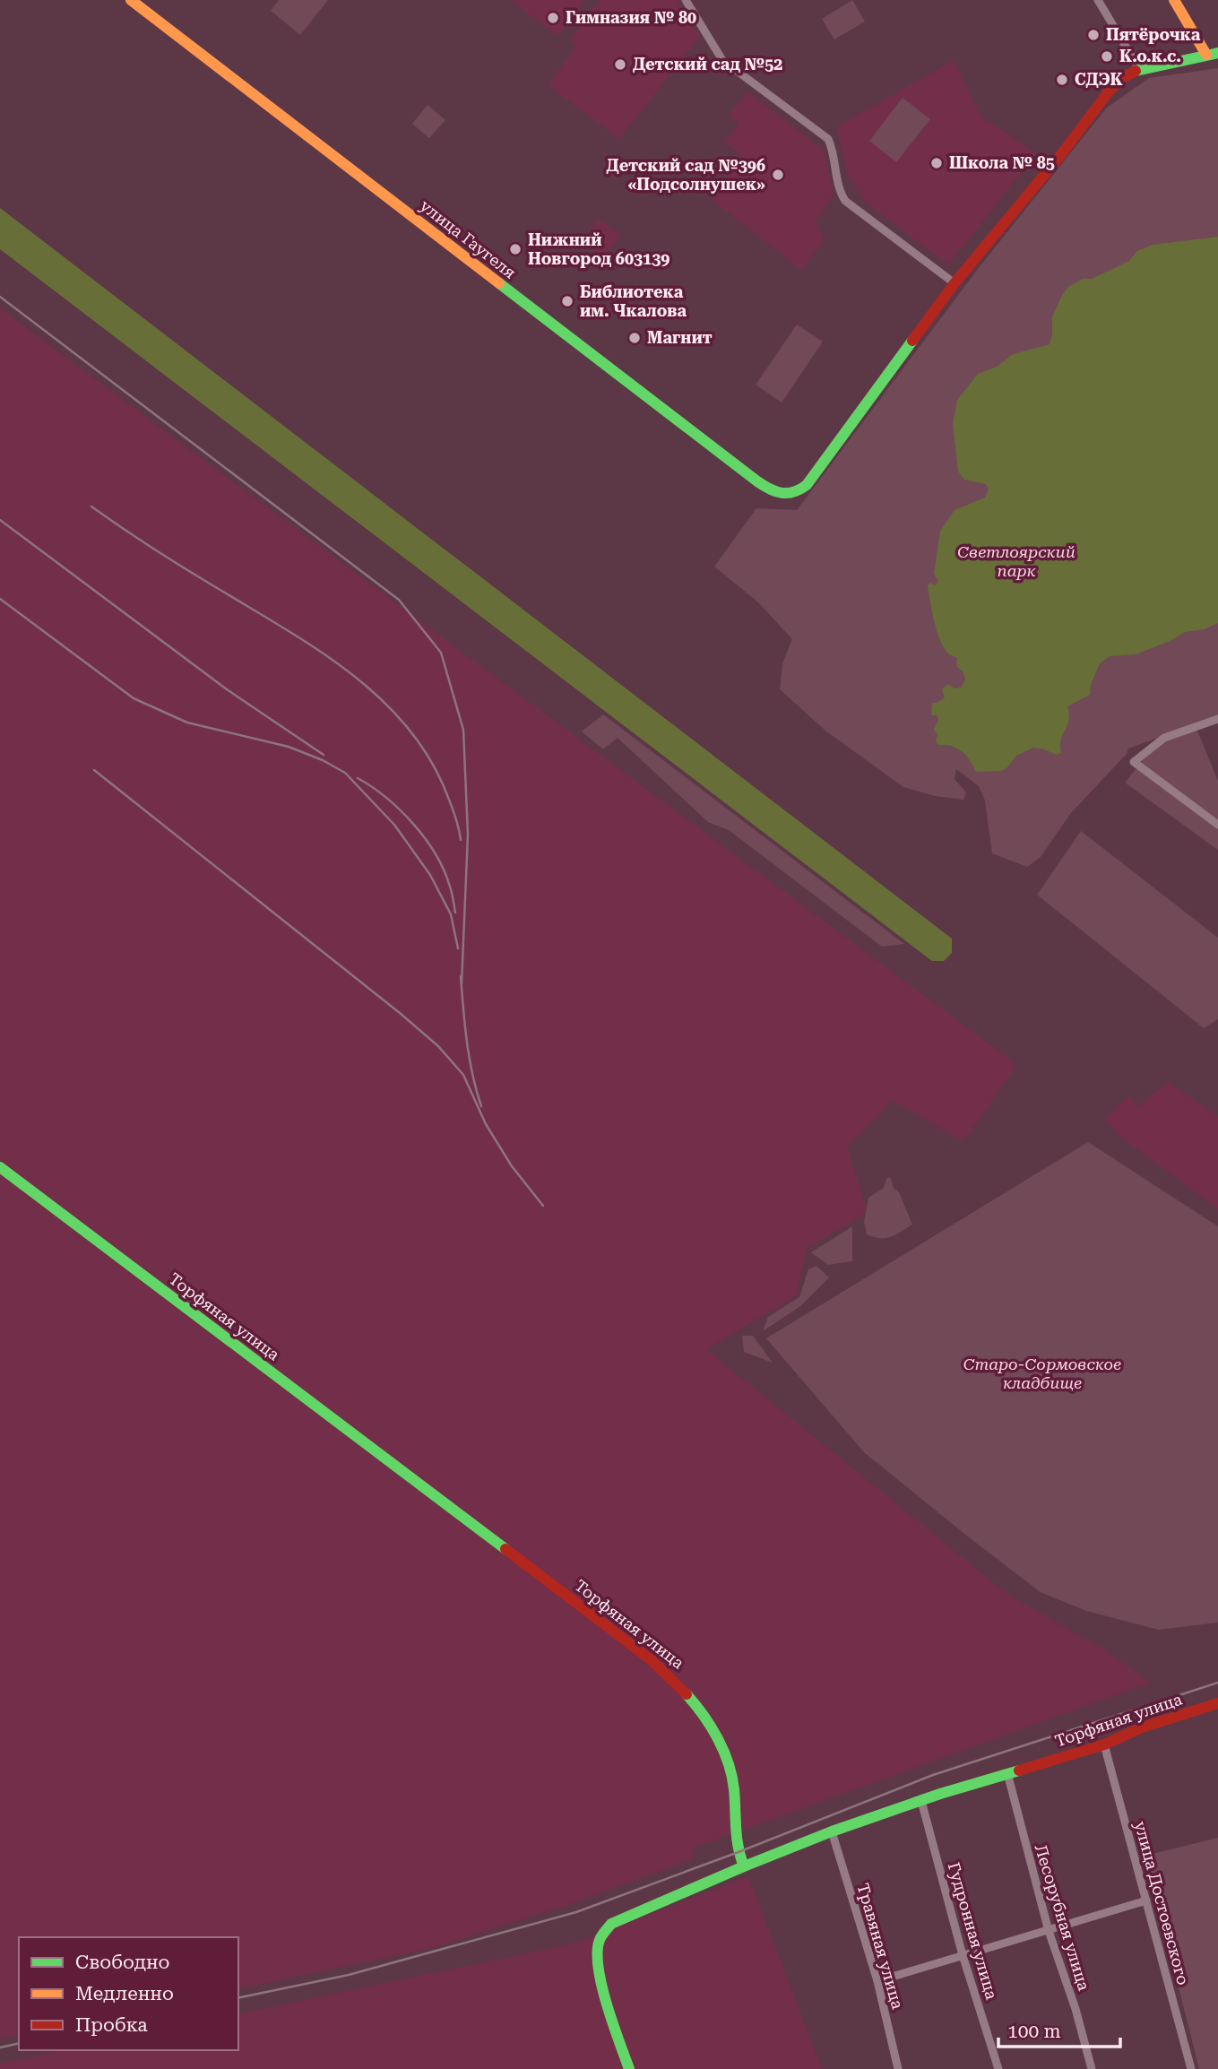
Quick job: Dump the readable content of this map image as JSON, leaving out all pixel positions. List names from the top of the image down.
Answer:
{
  "streets": {
    "street": [
      "улица Гаугеля",
      "Торфяная улица",
      "улица Достоевского",
      "Лесорубная улица",
      "Гудронная улица",
      "Травяная улица"
    ]
  },
  "crossings": [
    ["Торфяная улица", "улица Достоевского"],
    ["Торфяная улица", "Лесорубная улица"],
    ["Торфяная улица", "Гудронная улица"],
    ["Торфяная улица", "Травяная улица"]
  ],
  "parks": ["Светлоярский парк", "Старо-Сормовское кладбище"],
  "places": [
    "Гимназия № 80",
    "Пятёрочка",
    "К.о.к.с.",
    "Детский сад №52",
    "СДЭК",
    "Школа № 85",
    "Детский сад №396 «Подсолнушек»",
    "Нижний Новгород 603139",
    "Библиотека им. Чкалова",
    "Магнит"
  ],
  "legend": ["Свободно", "Медленно", "Пробка"],
  "scale_bar": "100 m"
}
